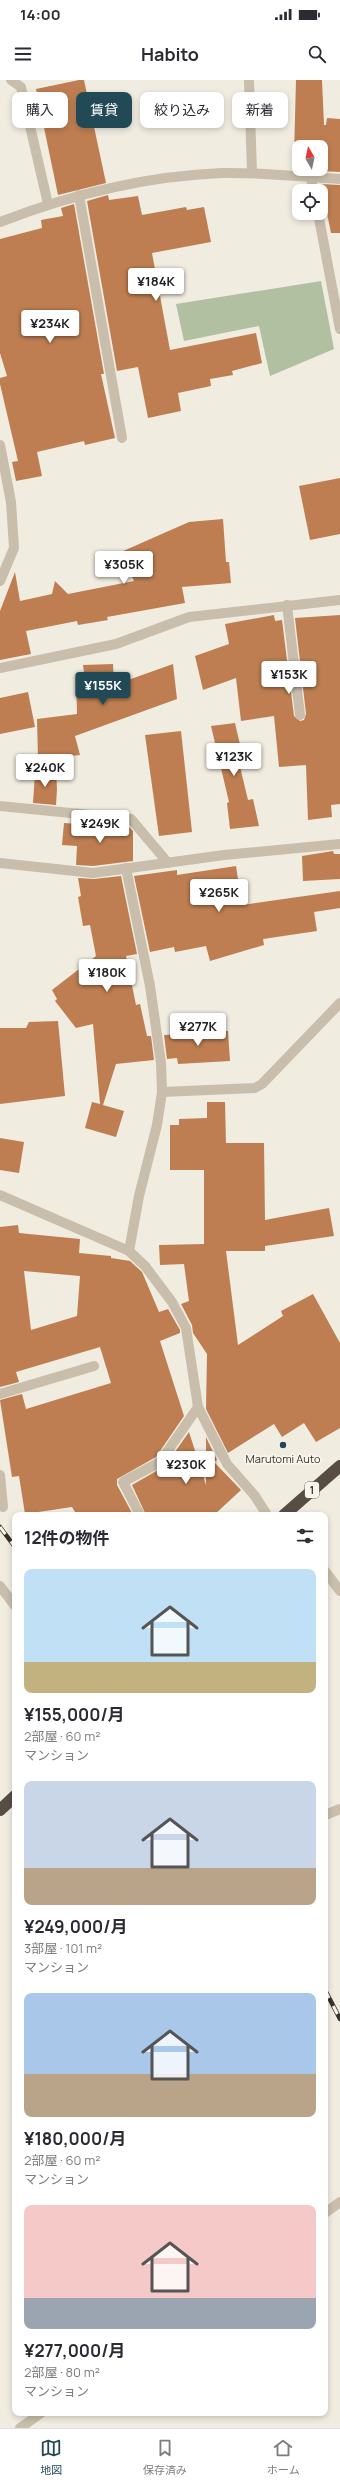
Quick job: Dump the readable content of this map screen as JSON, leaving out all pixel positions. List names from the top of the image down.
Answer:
{
  "streets": {
    "highway": ["1"]
  },
  "places": ["Marutomi Auto"],
  "north": "top",
  "page": {
    "status": "14:00",
    "header": "Habito",
    "chip": [
      "購入",
      "賃貸",
      "絞り込み",
      "新着"
    ],
    "price": [
      "¥184K",
      "¥234K",
      "¥305K",
      "¥153K",
      "¥155K",
      "¥123K",
      "¥240K",
      "¥249K",
      "¥265K",
      "¥180K",
      "¥277K",
      "¥230K"
    ],
    "heading": "12件の物件",
    "list": [
      {
        "name": "¥155,000/月",
        "note": "2部屋 · 60 m² · マンション"
      },
      {
        "name": "¥249,000/月",
        "note": "3部屋 · 101 m² · マンション"
      },
      {
        "name": "¥180,000/月",
        "note": "2部屋 · 60 m² · マンション"
      },
      {
        "name": "¥277,000/月",
        "note": "2部屋 · 80 m² · マンション"
      }
    ],
    "tabs": ["地図", "保存済み", "ホーム"]
  }
}
